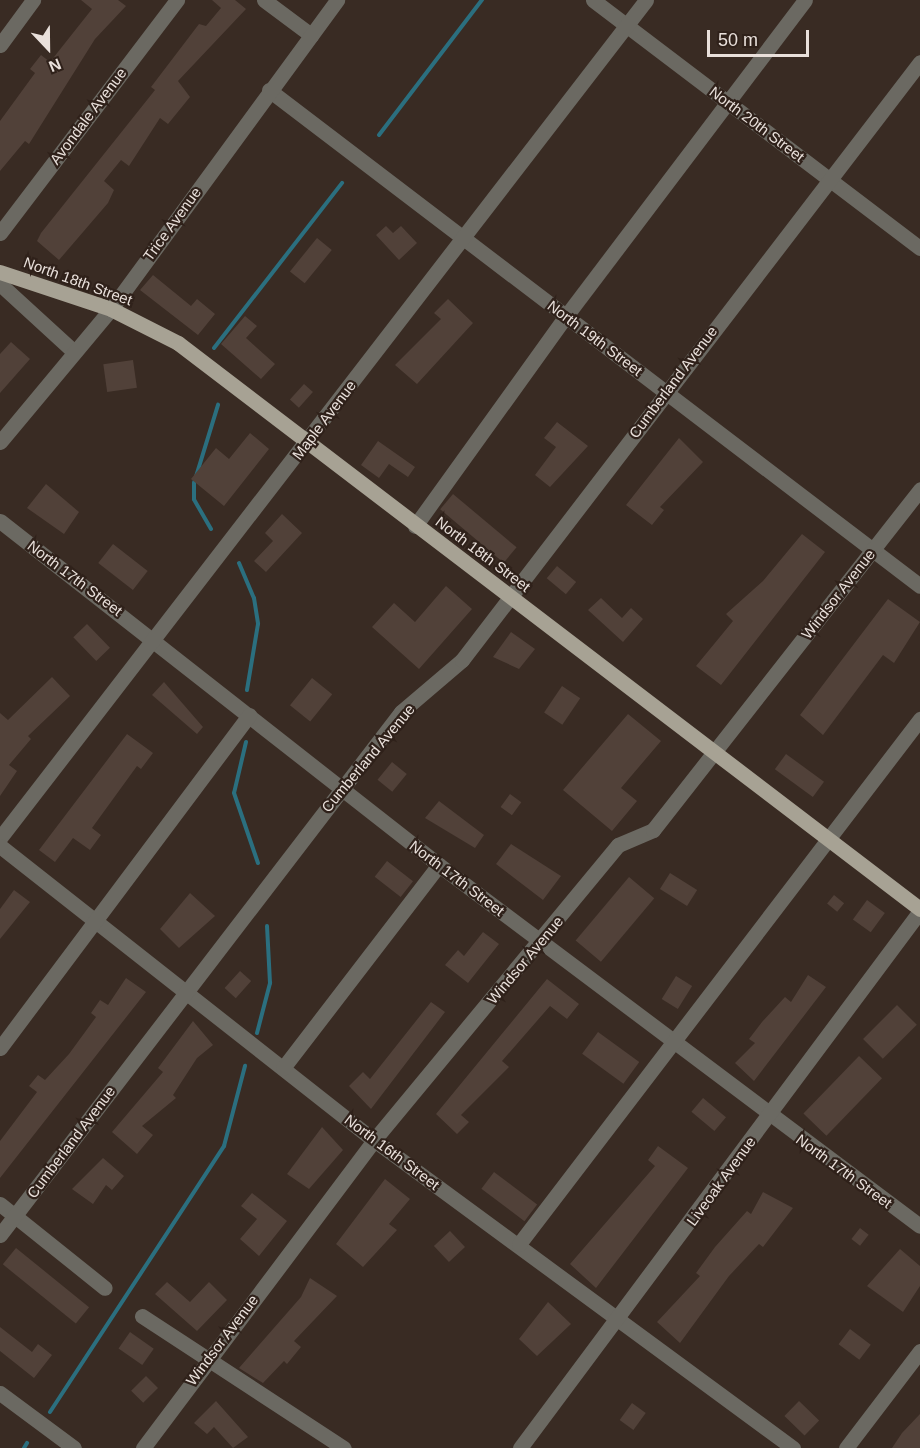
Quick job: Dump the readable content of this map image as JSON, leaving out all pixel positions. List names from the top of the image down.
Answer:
{
  "streets": {
    "main road": ["North 18th Street"],
    "street": [
      "Avondale Avenue",
      "North 20th Street",
      "Trice Avenue",
      "North 19th Street",
      "Cumberland Avenue",
      "Maple Avenue",
      "North 17th Street",
      "Windsor Avenue",
      "North 16th Street",
      "Liveoak Avenue"
    ]
  },
  "crossings": [
    ["North 20th Street", "Cumberland Avenue"],
    ["North 20th Street", "Maple Avenue"],
    ["Trice Avenue", "North 18th Street"],
    ["Trice Avenue", "North 19th Street"],
    ["North 18th Street", "Cumberland Avenue"],
    ["North 18th Street", "Maple Avenue"],
    ["North 18th Street", "Windsor Avenue"],
    ["North 18th Street", "Liveoak Avenue"],
    ["North 19th Street", "Cumberland Avenue"],
    ["North 19th Street", "Maple Avenue"],
    ["North 19th Street", "Windsor Avenue"],
    ["Cumberland Avenue", "North 17th Street"],
    ["Cumberland Avenue", "North 16th Street"],
    ["Maple Avenue", "North 17th Street"],
    ["North 17th Street", "Windsor Avenue"],
    ["North 17th Street", "Liveoak Avenue"],
    ["Windsor Avenue", "North 16th Street"],
    ["North 16th Street", "Liveoak Avenue"]
  ],
  "scale_bar": "50 m",
  "north": "bottom"
}
